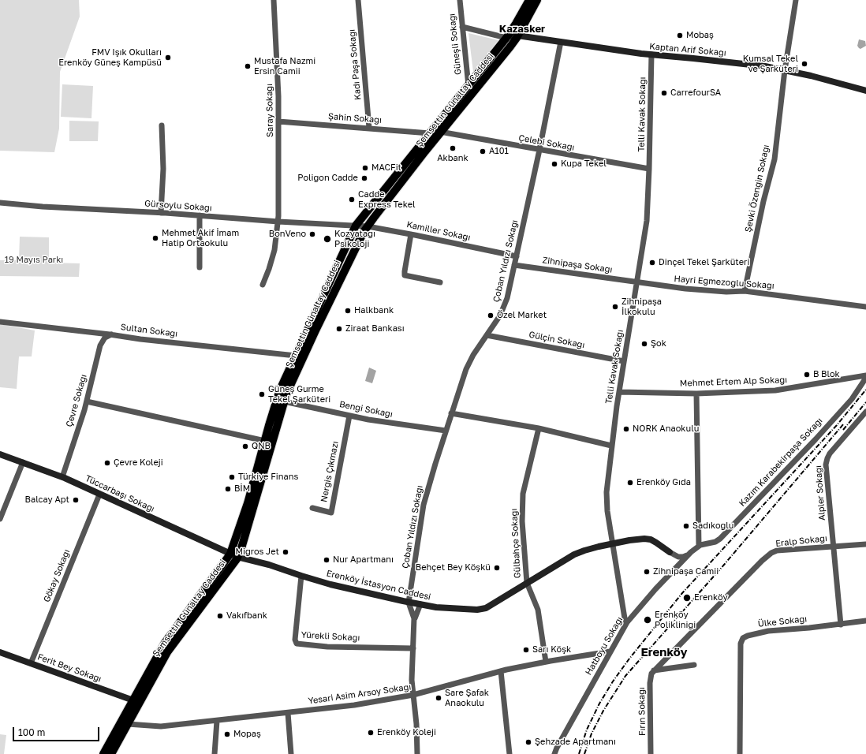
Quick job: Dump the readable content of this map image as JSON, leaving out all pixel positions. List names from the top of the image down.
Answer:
{
  "streets": {
    "main road": ["Şemsettin Günaltay Caddesi"],
    "street": [
      "Güneşli Sokağı",
      "Kaptan Arif Sokağı",
      "Kadı Paşa Sokağı",
      "Saray Sokağı",
      "Telli Kavak Sokağı",
      "Şahin Sokağı",
      "Çelebi Sokağı",
      "Şevki Özengin Sokağı",
      "Gürsoylu Sokağı",
      "Kamiller Sokağı",
      "Çoban Yıldızı Sokağı",
      "Zihnipaşa Sokağı",
      "Hayri Eğmezoğlu Sokağı",
      "Sultan Sokağı",
      "Gülçin Sokağı",
      "Mehmet Ertem Alp Sokağı",
      "Çevre Sokağı",
      "Bengi Sokağı",
      "Kazım Karabekirpaşa Sokağı",
      "Nergis Çıkmazı",
      "Alpler Sokağı",
      "Tüccarbaşı Sokağı",
      "Eralp Sokağı",
      "Gülbahçe Sokağı",
      "Gökay Sokağı",
      "Erenköy İstasyon Caddesi",
      "Ülke Sokağı",
      "Yürekli Sokağı",
      "Hatboyu Sokağı",
      "Ferit Bey Sokağı",
      "Yesari Asim Arsoy Sokağı",
      "Fırın Sokağı"
    ]
  },
  "crossings": [
    ["Güneşli Sokağı", "Şemsettin Günaltay Caddesi"],
    ["Kaptan Arif Sokağı", "Şemsettin Günaltay Caddesi"],
    ["Kaptan Arif Sokağı", "Telli Kavak Sokağı"],
    ["Kaptan Arif Sokağı", "Şevki Özengin Sokağı"],
    ["Kaptan Arif Sokağı", "Çoban Yıldızı Sokağı"],
    ["Kadı Paşa Sokağı", "Şahin Sokağı"],
    ["Şemsettin Günaltay Caddesi", "Şahin Sokağı"],
    ["Şemsettin Günaltay Caddesi", "Çelebi Sokağı"],
    ["Şemsettin Günaltay Caddesi", "Gürsoylu Sokağı"],
    ["Şemsettin Günaltay Caddesi", "Kamiller Sokağı"],
    ["Şemsettin Günaltay Caddesi", "Sultan Sokağı"],
    ["Şemsettin Günaltay Caddesi", "Bengi Sokağı"],
    ["Şemsettin Günaltay Caddesi", "Tüccarbaşı Sokağı"],
    ["Şemsettin Günaltay Caddesi", "Erenköy İstasyon Caddesi"],
    ["Şemsettin Günaltay Caddesi", "Ferit Bey Sokağı"],
    ["Şemsettin Günaltay Caddesi", "Yesari Asim Arsoy Sokağı"],
    ["Saray Sokağı", "Şahin Sokağı"],
    ["Saray Sokağı", "Gürsoylu Sokağı"],
    ["Telli Kavak Sokağı", "Çelebi Sokağı"],
    ["Telli Kavak Sokağı", "Zihnipaşa Sokağı"],
    ["Telli Kavak Sokağı", "Hayri Eğmezoğlu Sokağı"],
    ["Telli Kavak Sokağı", "Gülçin Sokağı"],
    ["Telli Kavak Sokağı", "Mehmet Ertem Alp Sokağı"],
    ["Telli Kavak Sokağı", "Erenköy İstasyon Caddesi"],
    ["Telli Kavak Sokağı", "Hatboyu Sokağı"],
    ["Çelebi Sokağı", "Çoban Yıldızı Sokağı"],
    ["Şevki Özengin Sokağı", "Hayri Eğmezoğlu Sokağı"],
    ["Gürsoylu Sokağı", "Kamiller Sokağı"],
    ["Kamiller Sokağı", "Çoban Yıldızı Sokağı"],
    ["Çoban Yıldızı Sokağı", "Zihnipaşa Sokağı"],
    ["Çoban Yıldızı Sokağı", "Gülçin Sokağı"],
    ["Çoban Yıldızı Sokağı", "Bengi Sokağı"],
    ["Çoban Yıldızı Sokağı", "Erenköy İstasyon Caddesi"],
    ["Zihnipaşa Sokağı", "Hayri Eğmezoğlu Sokağı"],
    ["Çevre Sokağı", "Tüccarbaşı Sokağı"],
    ["Bengi Sokağı", "Nergis Çıkmazı"],
    ["Kazım Karabekirpaşa Sokağı", "Hatboyu Sokağı"],
    ["Alpler Sokağı", "Eralp Sokağı"],
    ["Alpler Sokağı", "Ülke Sokağı"],
    ["Tüccarbaşı Sokağı", "Gökay Sokağı"],
    ["Eralp Sokağı", "Fırın Sokağı"],
    ["Gülbahçe Sokağı", "Erenköy İstasyon Caddesi"],
    ["Gülbahçe Sokağı", "Yesari Asim Arsoy Sokağı"],
    ["Gökay Sokağı", "Ferit Bey Sokağı"],
    ["Erenköy İstasyon Caddesi", "Yürekli Sokağı"],
    ["Hatboyu Sokağı", "Yesari Asim Arsoy Sokağı"]
  ],
  "districts": ["Kazasker", "Erenköy"],
  "parks": ["19 Mayıs Parkı"],
  "places": [
    "Mobaş",
    "FMV Işık Okulları Erenköy Güneş Kampüsü",
    "Kumsal Tekel ve Şarküteri",
    "Mustafa Nazmi Ersin Camii",
    "CarrefourSA",
    "Akbank",
    "A101",
    "Kupa Tekel",
    "MACFit",
    "Poligon Cadde",
    "Cadde Express Tekel",
    "BonVeno",
    "Mehmet Akif İmam Hatip Ortaokulu",
    "Kozyatağı Psikoloji",
    "Dinçel Tekel Şarküteri",
    "Zihnipaşa İlkokulu",
    "Halkbank",
    "Özel Market",
    "Ziraat Bankası",
    "Şok",
    "B Blok",
    "Güneş Gurme Tekel Şarküteri",
    "NORK Anaokulu",
    "QNB",
    "Çevre Koleji",
    "Türkiye Finans",
    "Erenköy Gıda",
    "BİM",
    "Balcay Apt",
    "Sadıkoğlu",
    "Migros Jet",
    "Nur Apartmanı",
    "Behçet Bey Köşkü",
    "Zihnipaşa Camii",
    "Erenköy",
    "Vakıfbank",
    "Erenköy Polikliniği",
    "Sarı Köşk",
    "Sare Şafak Anaokulu",
    "Erenköy Koleji",
    "Mopaş",
    "Şehzade Apartmanı"
  ],
  "scale_bar": "100 m"
}
